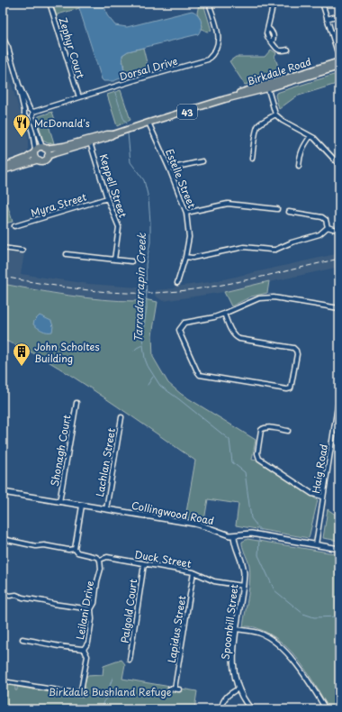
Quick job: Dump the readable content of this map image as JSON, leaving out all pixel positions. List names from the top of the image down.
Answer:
{
  "streets": {
    "main road": ["Birkdale Road", "43"],
    "street": [
      "Zephyr Court",
      "Dorsal Drive",
      "Estelle Street",
      "Keppell Street",
      "Myra Street",
      "Shonagh Court",
      "Lachlan Street",
      "Haig Road",
      "Collingwood Road",
      "Duck Street",
      "Leilani Drive",
      "Palgold Court",
      "Spoonbill Street",
      "Lapidus Street"
    ]
  },
  "crossings": [
    ["Zephyr Court", "Dorsal Drive"],
    ["Birkdale Road", "43"],
    ["Birkdale Road", "Estelle Street"],
    ["Birkdale Road", "Keppell Street"],
    ["Keppell Street", "Myra Street"],
    ["Shonagh Court", "Collingwood Road"],
    ["Lachlan Street", "Collingwood Road"],
    ["Haig Road", "Collingwood Road"],
    ["Collingwood Road", "Spoonbill Street"],
    ["Duck Street", "Leilani Drive"],
    ["Duck Street", "Palgold Court"],
    ["Duck Street", "Spoonbill Street"],
    ["Duck Street", "Lapidus Street"]
  ],
  "water": ["Tarradarrapin Creek"],
  "parks": ["Birkdale Bushland Refuge"],
  "places": {
    "restaurant": ["McDonald's"],
    "building": ["John Scholtes Building"]
  }
}
